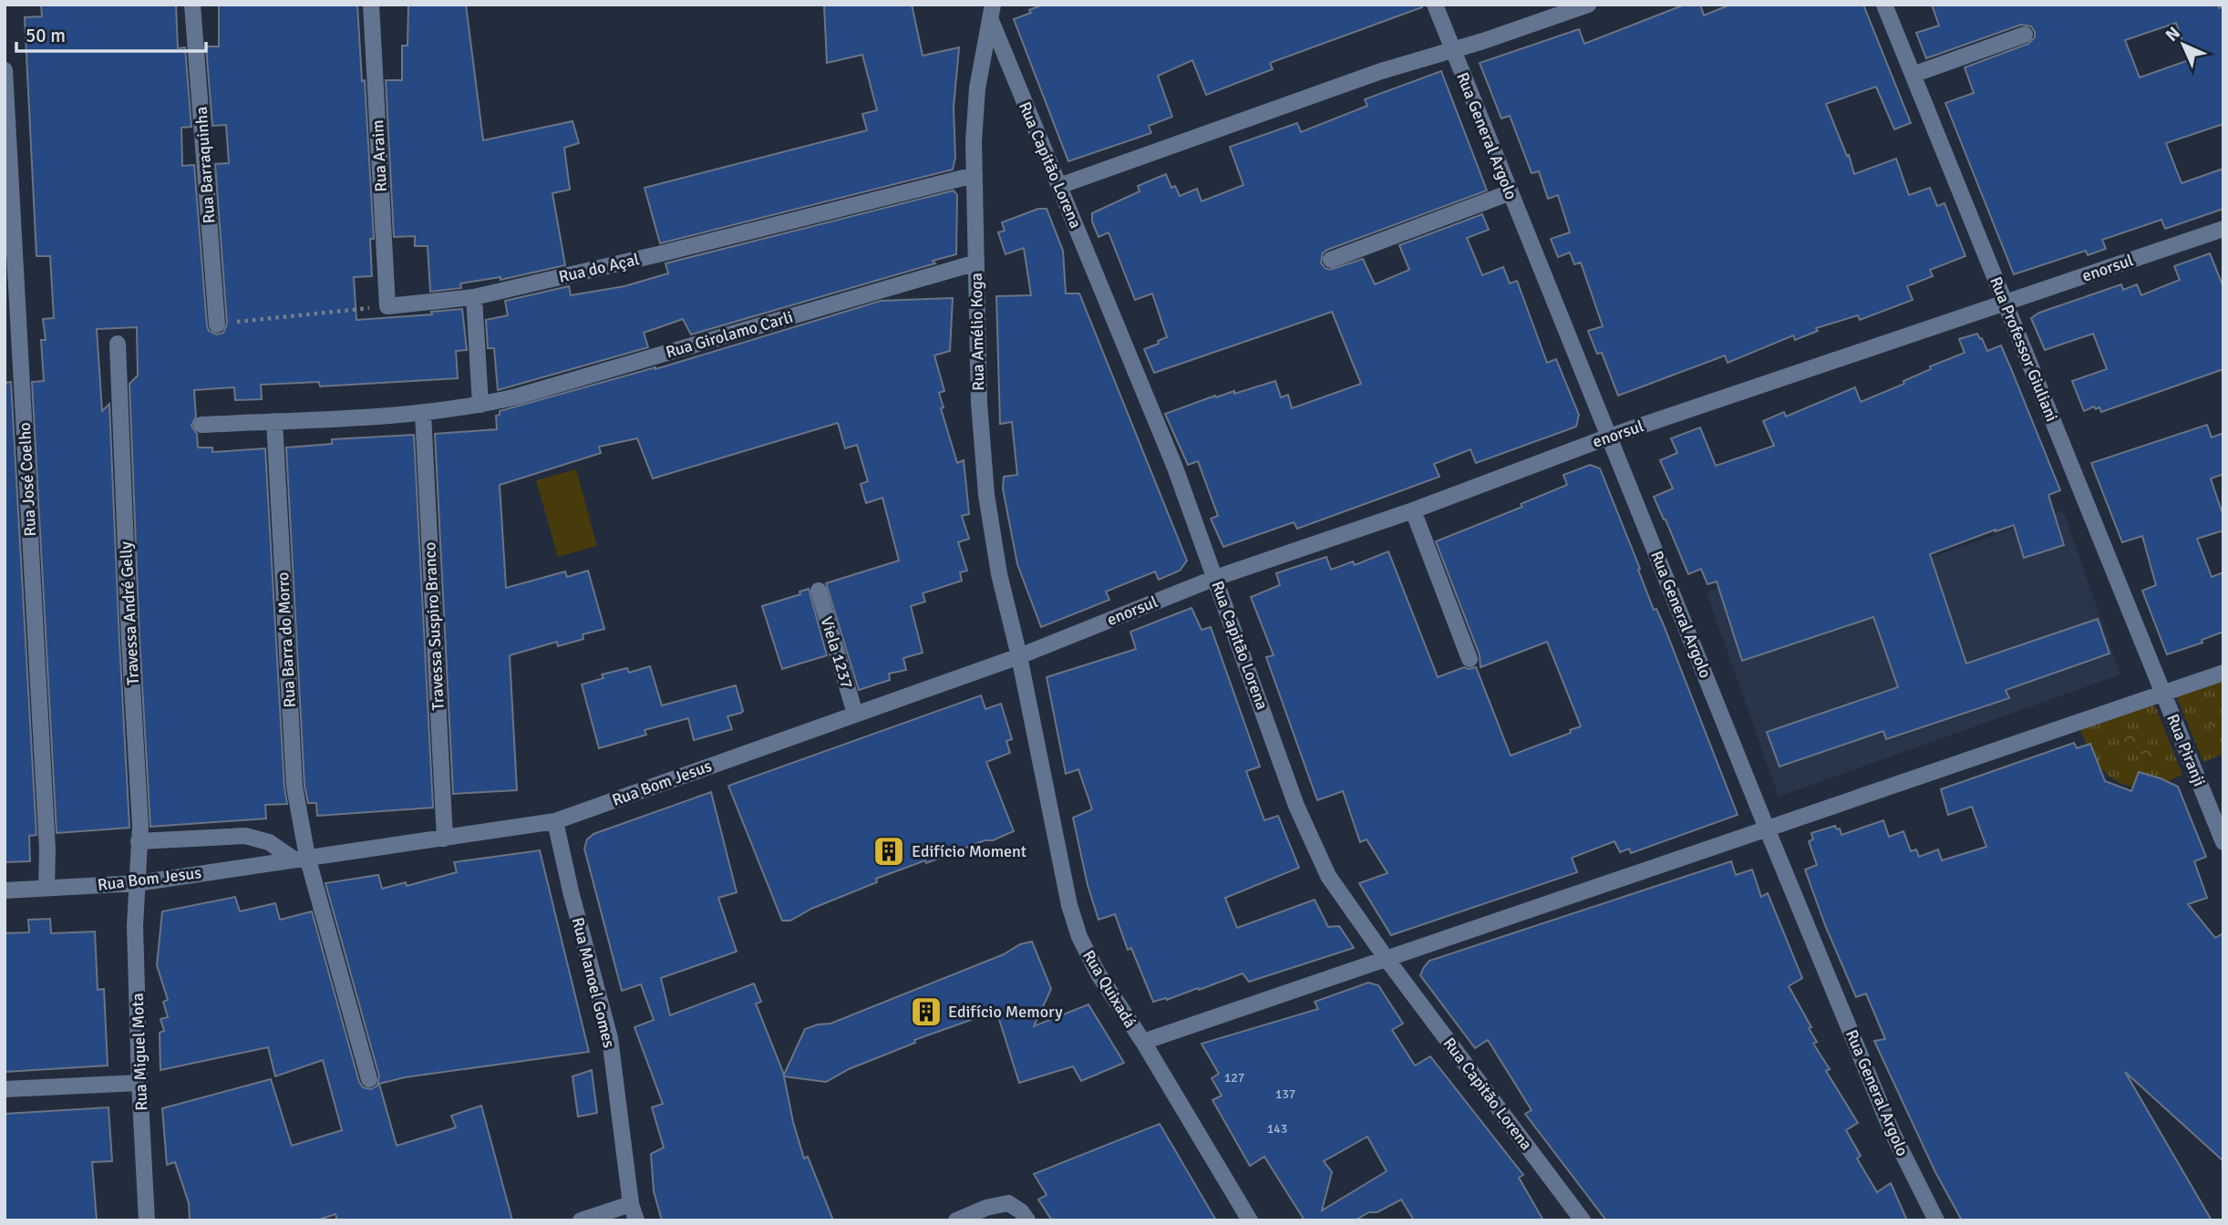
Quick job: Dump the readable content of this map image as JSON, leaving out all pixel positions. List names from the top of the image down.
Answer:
{
  "streets": {
    "street": [
      "Rua General Argolo",
      "Rua Araim",
      "Rua Barraquinha",
      "Rua Capitão Lorena",
      "Rua do Açal",
      "enorsul",
      "Rua Amélio Koga",
      "Rua Girolamo Carli",
      "Rua Professor Giuliani",
      "Rua José Coelho",
      "Travessa André Gelly",
      "Travessa Suspiro Branco",
      "Rua Barra do Morro",
      "Viela 1237",
      "Rua Piranji",
      "Rua Bom Jesus",
      "Rua Manoel Gomes",
      "Rua Quixadá",
      "Rua Miguel Mota"
    ]
  },
  "crossings": [
    ["Rua General Argolo", "enorsul"],
    ["Rua Araim", "Rua do Açal"],
    ["Rua Capitão Lorena", "enorsul"],
    ["Rua Capitão Lorena", "Rua Amélio Koga"],
    ["Rua do Açal", "Rua Amélio Koga"],
    ["enorsul", "Rua Amélio Koga"],
    ["enorsul", "Rua Professor Giuliani"],
    ["enorsul", "Rua Bom Jesus"],
    ["enorsul", "Rua Quixadá"],
    ["Rua Amélio Koga", "Rua Girolamo Carli"],
    ["Rua Amélio Koga", "Rua Bom Jesus"],
    ["Rua Amélio Koga", "Rua Quixadá"],
    ["Rua Girolamo Carli", "Travessa Suspiro Branco"],
    ["Rua Girolamo Carli", "Rua Barra do Morro"],
    ["Rua Professor Giuliani", "Rua Piranji"],
    ["Rua José Coelho", "Rua Bom Jesus"],
    ["Travessa André Gelly", "Rua Bom Jesus"],
    ["Travessa André Gelly", "Rua Miguel Mota"],
    ["Travessa Suspiro Branco", "Rua Bom Jesus"],
    ["Rua Barra do Morro", "Rua Bom Jesus"],
    ["Viela 1237", "Rua Bom Jesus"],
    ["Rua Bom Jesus", "Rua Manoel Gomes"],
    ["Rua Bom Jesus", "Rua Quixadá"],
    ["Rua Bom Jesus", "Rua Miguel Mota"]
  ],
  "places": {
    "building": ["Edifício Moment", "Edifício Memory"]
  },
  "house_numbers": ["127", "137", "143"],
  "scale_bar": "50 m",
  "north": "top left"
}
